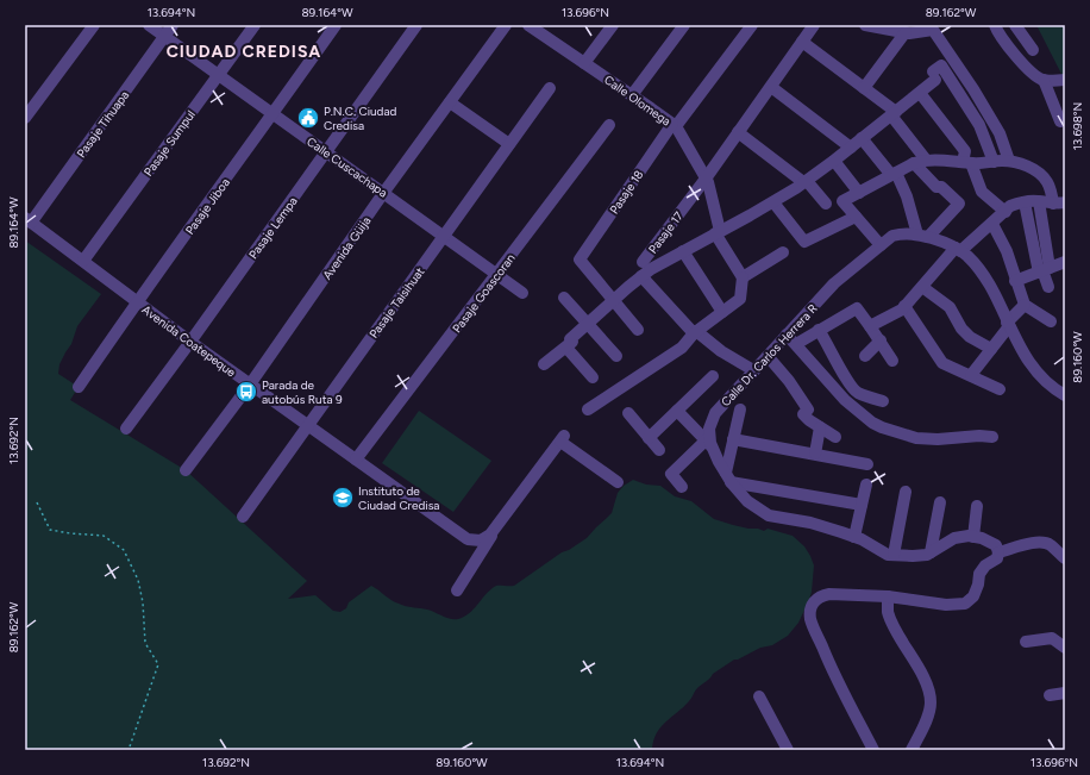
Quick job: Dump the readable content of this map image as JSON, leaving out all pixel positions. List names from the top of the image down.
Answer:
{
  "streets": {
    "street": [
      "Calle Olomega",
      "Pasaje Tihuapa",
      "Pasaje Sumpul",
      "Calle Cuscachapa",
      "Pasaje 18",
      "Pasaje Jiboa",
      "Pasaje Lempa",
      "Pasaje 17",
      "Avenida Güija",
      "Pasaje Goascoran",
      "Pasaje Taisihuat",
      "Avenida Coatepeque",
      "Calle Dr. Carlos Herrera R"
    ]
  },
  "crossings": [
    ["Calle Olomega", "Pasaje 18"],
    ["Calle Olomega", "Pasaje 17"],
    ["Pasaje Tihuapa", "Calle Cuscachapa"],
    ["Pasaje Tihuapa", "Avenida Coatepeque"],
    ["Pasaje Sumpul", "Calle Cuscachapa"],
    ["Pasaje Sumpul", "Avenida Coatepeque"],
    ["Calle Cuscachapa", "Pasaje Jiboa"],
    ["Calle Cuscachapa", "Pasaje Lempa"],
    ["Calle Cuscachapa", "Avenida Güija"],
    ["Calle Cuscachapa", "Pasaje Goascoran"],
    ["Calle Cuscachapa", "Pasaje Taisihuat"],
    ["Pasaje Jiboa", "Avenida Coatepeque"],
    ["Pasaje Lempa", "Avenida Coatepeque"],
    ["Avenida Güija", "Avenida Coatepeque"],
    ["Pasaje Goascoran", "Avenida Coatepeque"],
    ["Pasaje Taisihuat", "Avenida Coatepeque"]
  ],
  "districts": ["CIUDAD CREDISA"],
  "places": {
    "public building": ["P.N.C. Ciudad Credisa"],
    "bus stop": ["Parada de autobús Ruta 9"],
    "school or university": ["Instituto de Ciudad Credisa"]
  },
  "coordinates": [
    "13.694°N",
    "89.164°W",
    "13.696°N",
    "89.162°W",
    "13.698°N",
    "89.160°W",
    "13.692°N"
  ]
}
